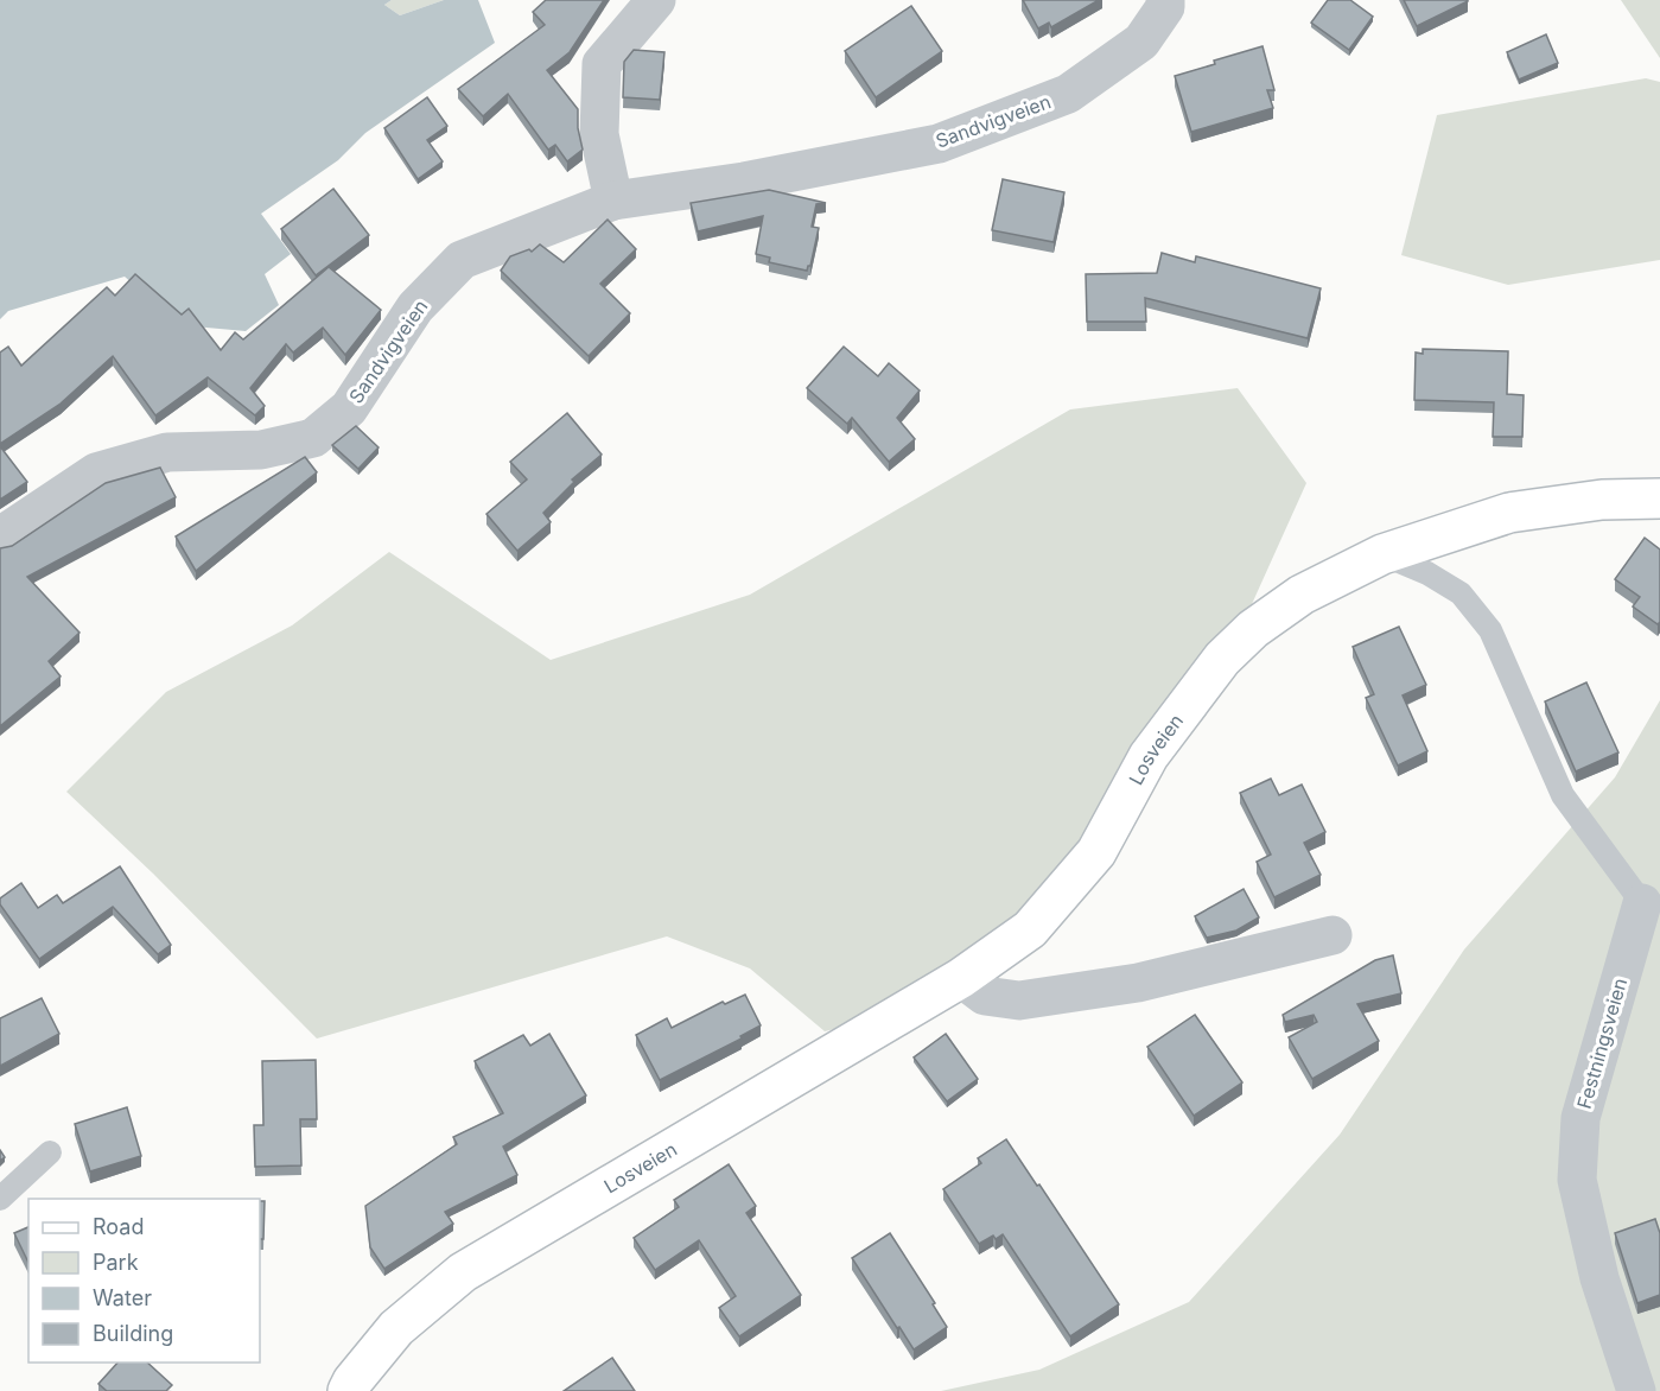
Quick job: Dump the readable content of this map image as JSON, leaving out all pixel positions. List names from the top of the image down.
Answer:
{
  "streets": {
    "street": ["Sandvigveien", "Losveien", "Festningsveien"]
  },
  "legend": [
    "Road",
    "Park",
    "Water",
    "Building"
  ]
}
